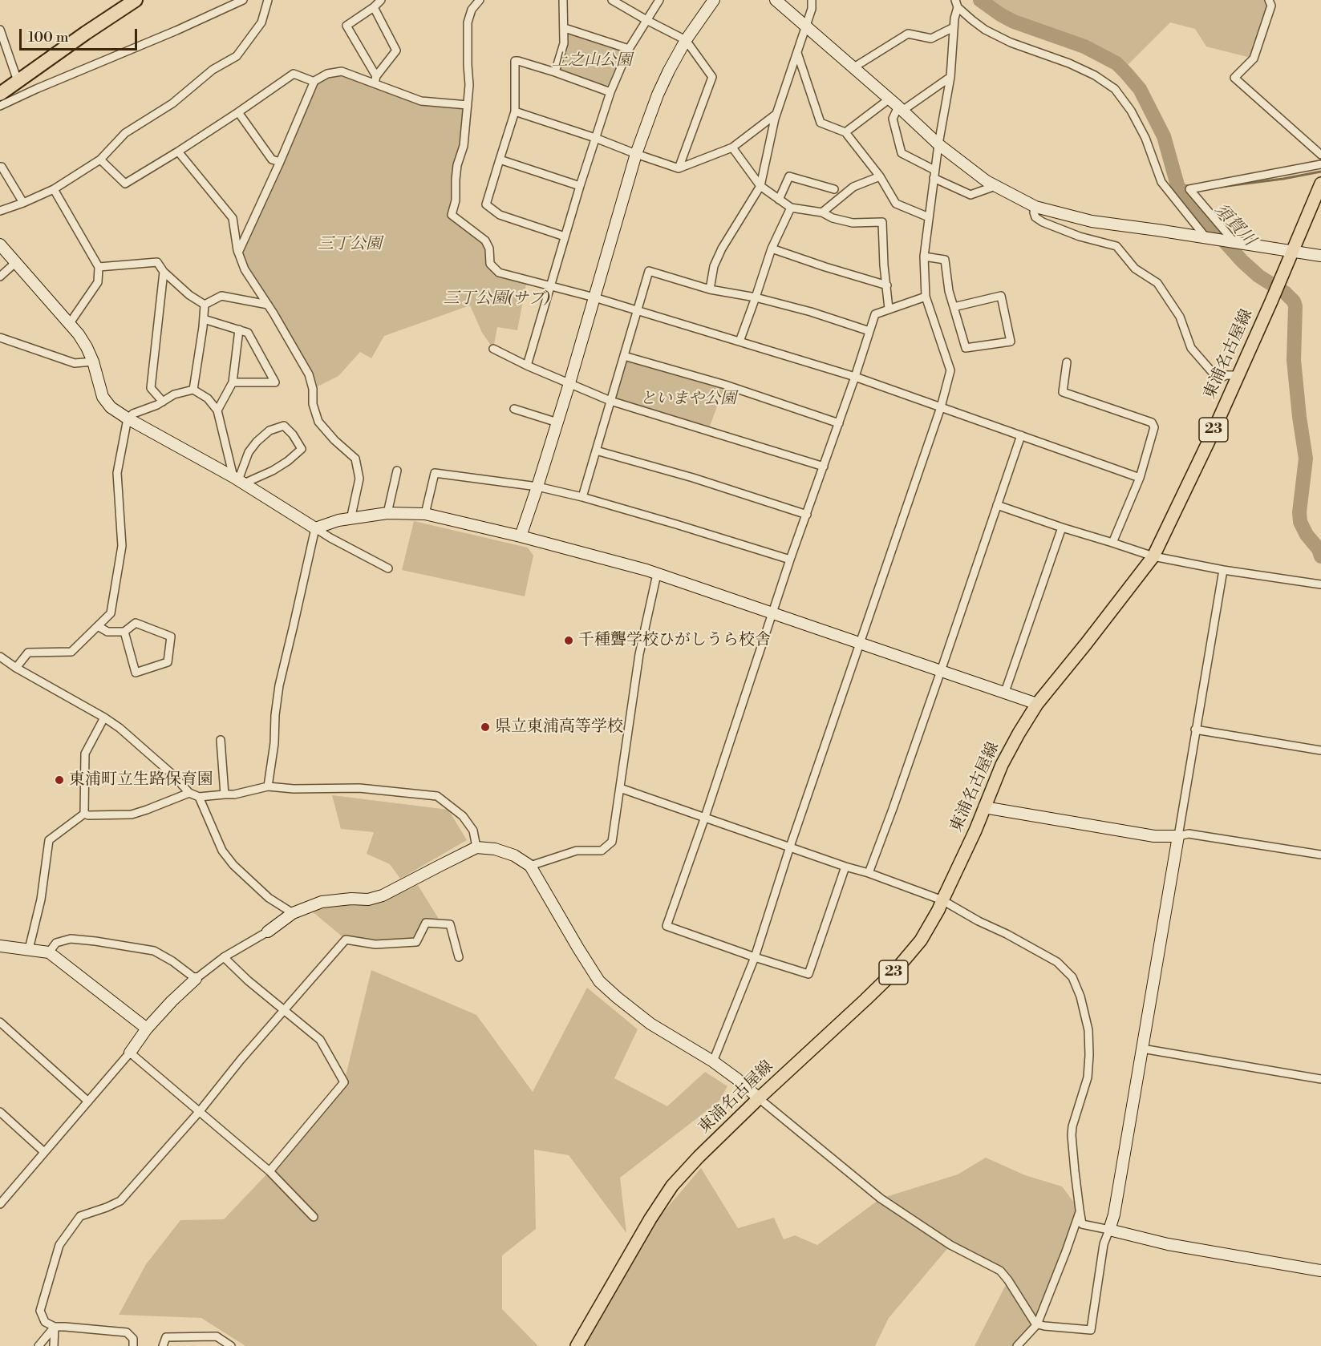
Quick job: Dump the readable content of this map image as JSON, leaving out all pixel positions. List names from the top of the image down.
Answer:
{
  "streets": {
    "main road": ["東浦名古屋線", "23"]
  },
  "water": ["須賀川"],
  "parks": [
    "上之山公園",
    "三丁公園",
    "三丁公園(サブ)",
    "といまや公園"
  ],
  "places": ["千種聾学校ひがしうら校舎", "県立東浦高等学校", "東浦町立生路保育園"],
  "scale_bar": "100 m"
}
